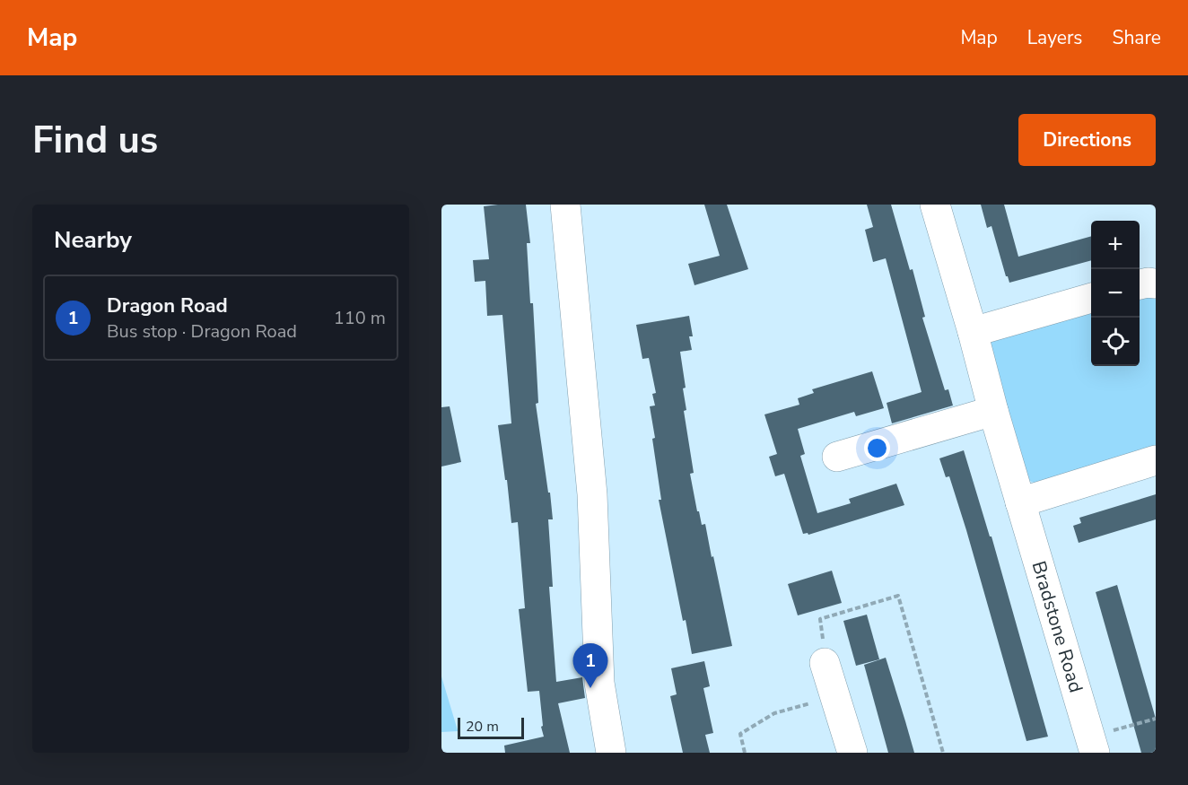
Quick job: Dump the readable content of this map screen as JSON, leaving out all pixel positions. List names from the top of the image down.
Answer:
{
  "streets": {
    "street": ["Bradstone Road"]
  },
  "scale_bar": "20 m",
  "page": {
    "header": "Map",
    "nav": ["Map", "Layers", "Share"],
    "buttons": "Directions",
    "title": "Find us",
    "heading": "Nearby",
    "map_buttons": ["+", "−"],
    "list": [
      {
        "mark": "1",
        "name": "Dragon Road",
        "note": "Bus stop · Dragon Road",
        "value": "110 m"
      }
    ],
    "pins": "1",
    "scale": "20 m"
  }
}
